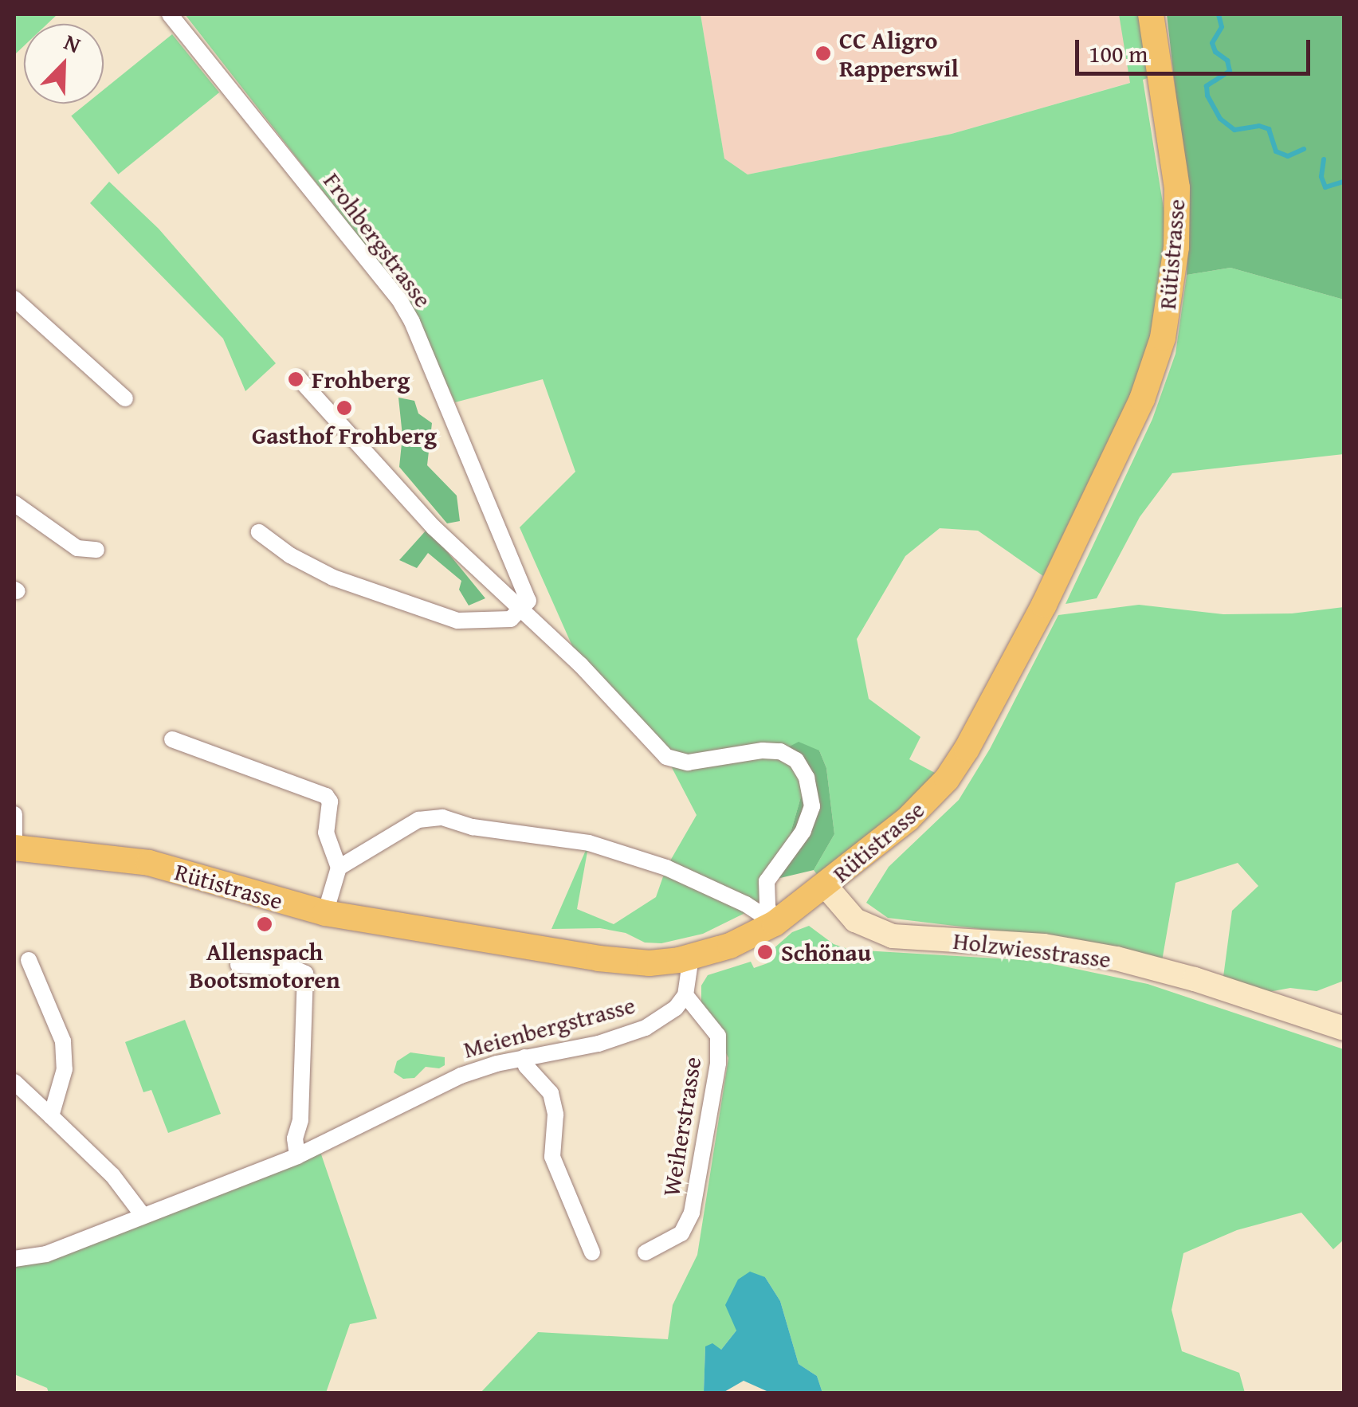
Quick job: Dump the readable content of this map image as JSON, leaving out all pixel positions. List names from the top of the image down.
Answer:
{
  "streets": {
    "main road": ["Rütistrasse"],
    "street": [
      "Frohbergstrasse",
      "Holzwiesstrasse",
      "Meienbergstrasse",
      "Weiherstrasse"
    ]
  },
  "crossings": [
    ["Rütistrasse", "Holzwiesstrasse"],
    ["Meienbergstrasse", "Weiherstrasse"]
  ],
  "places": [
    "CC Aligro Rapperswil",
    "Frohberg",
    "Gasthof Frohberg",
    "Allenspach Bootsmotoren",
    "Schönau"
  ],
  "scale_bar": "100 m",
  "north": "top right"
}
